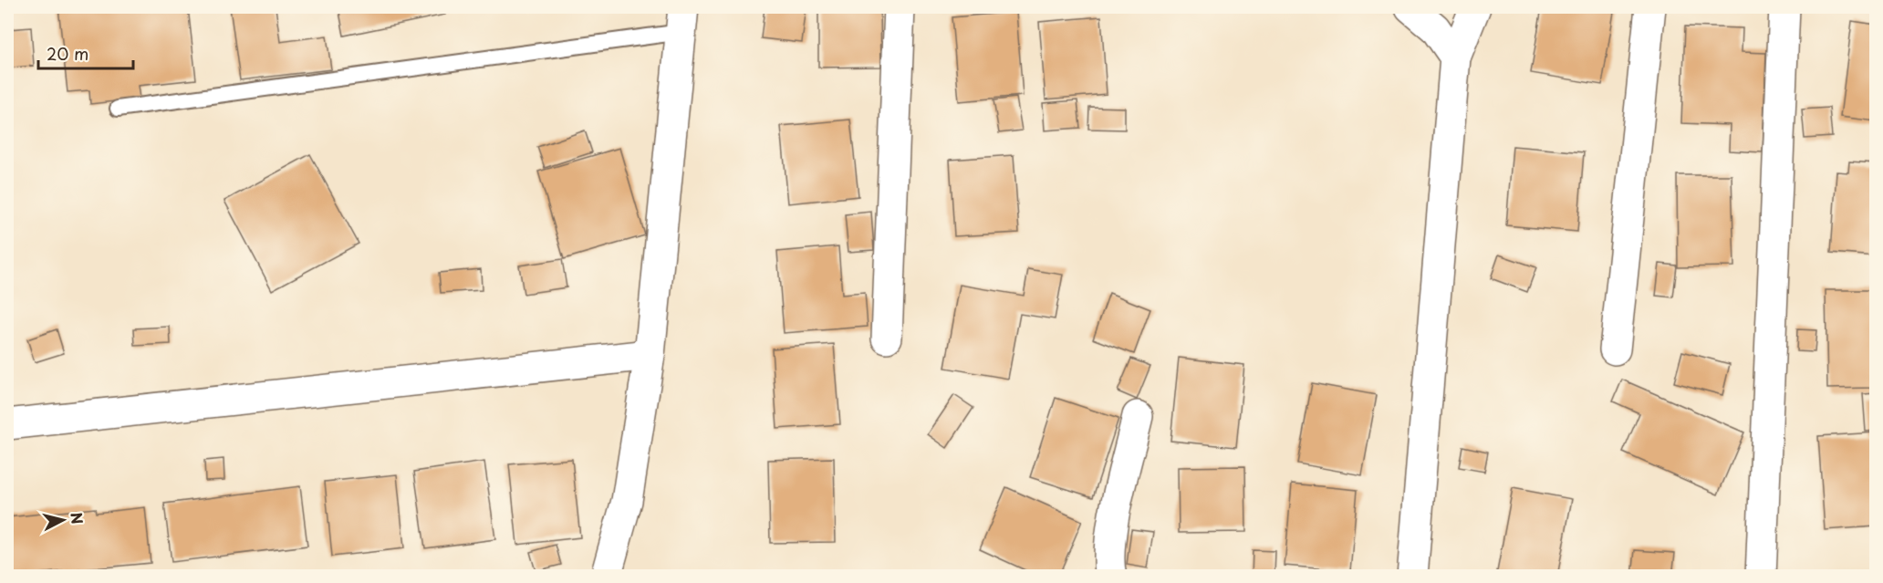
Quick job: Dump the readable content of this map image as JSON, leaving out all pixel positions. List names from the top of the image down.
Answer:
{
  "scale_bar": "20 m",
  "north": "right"
}
